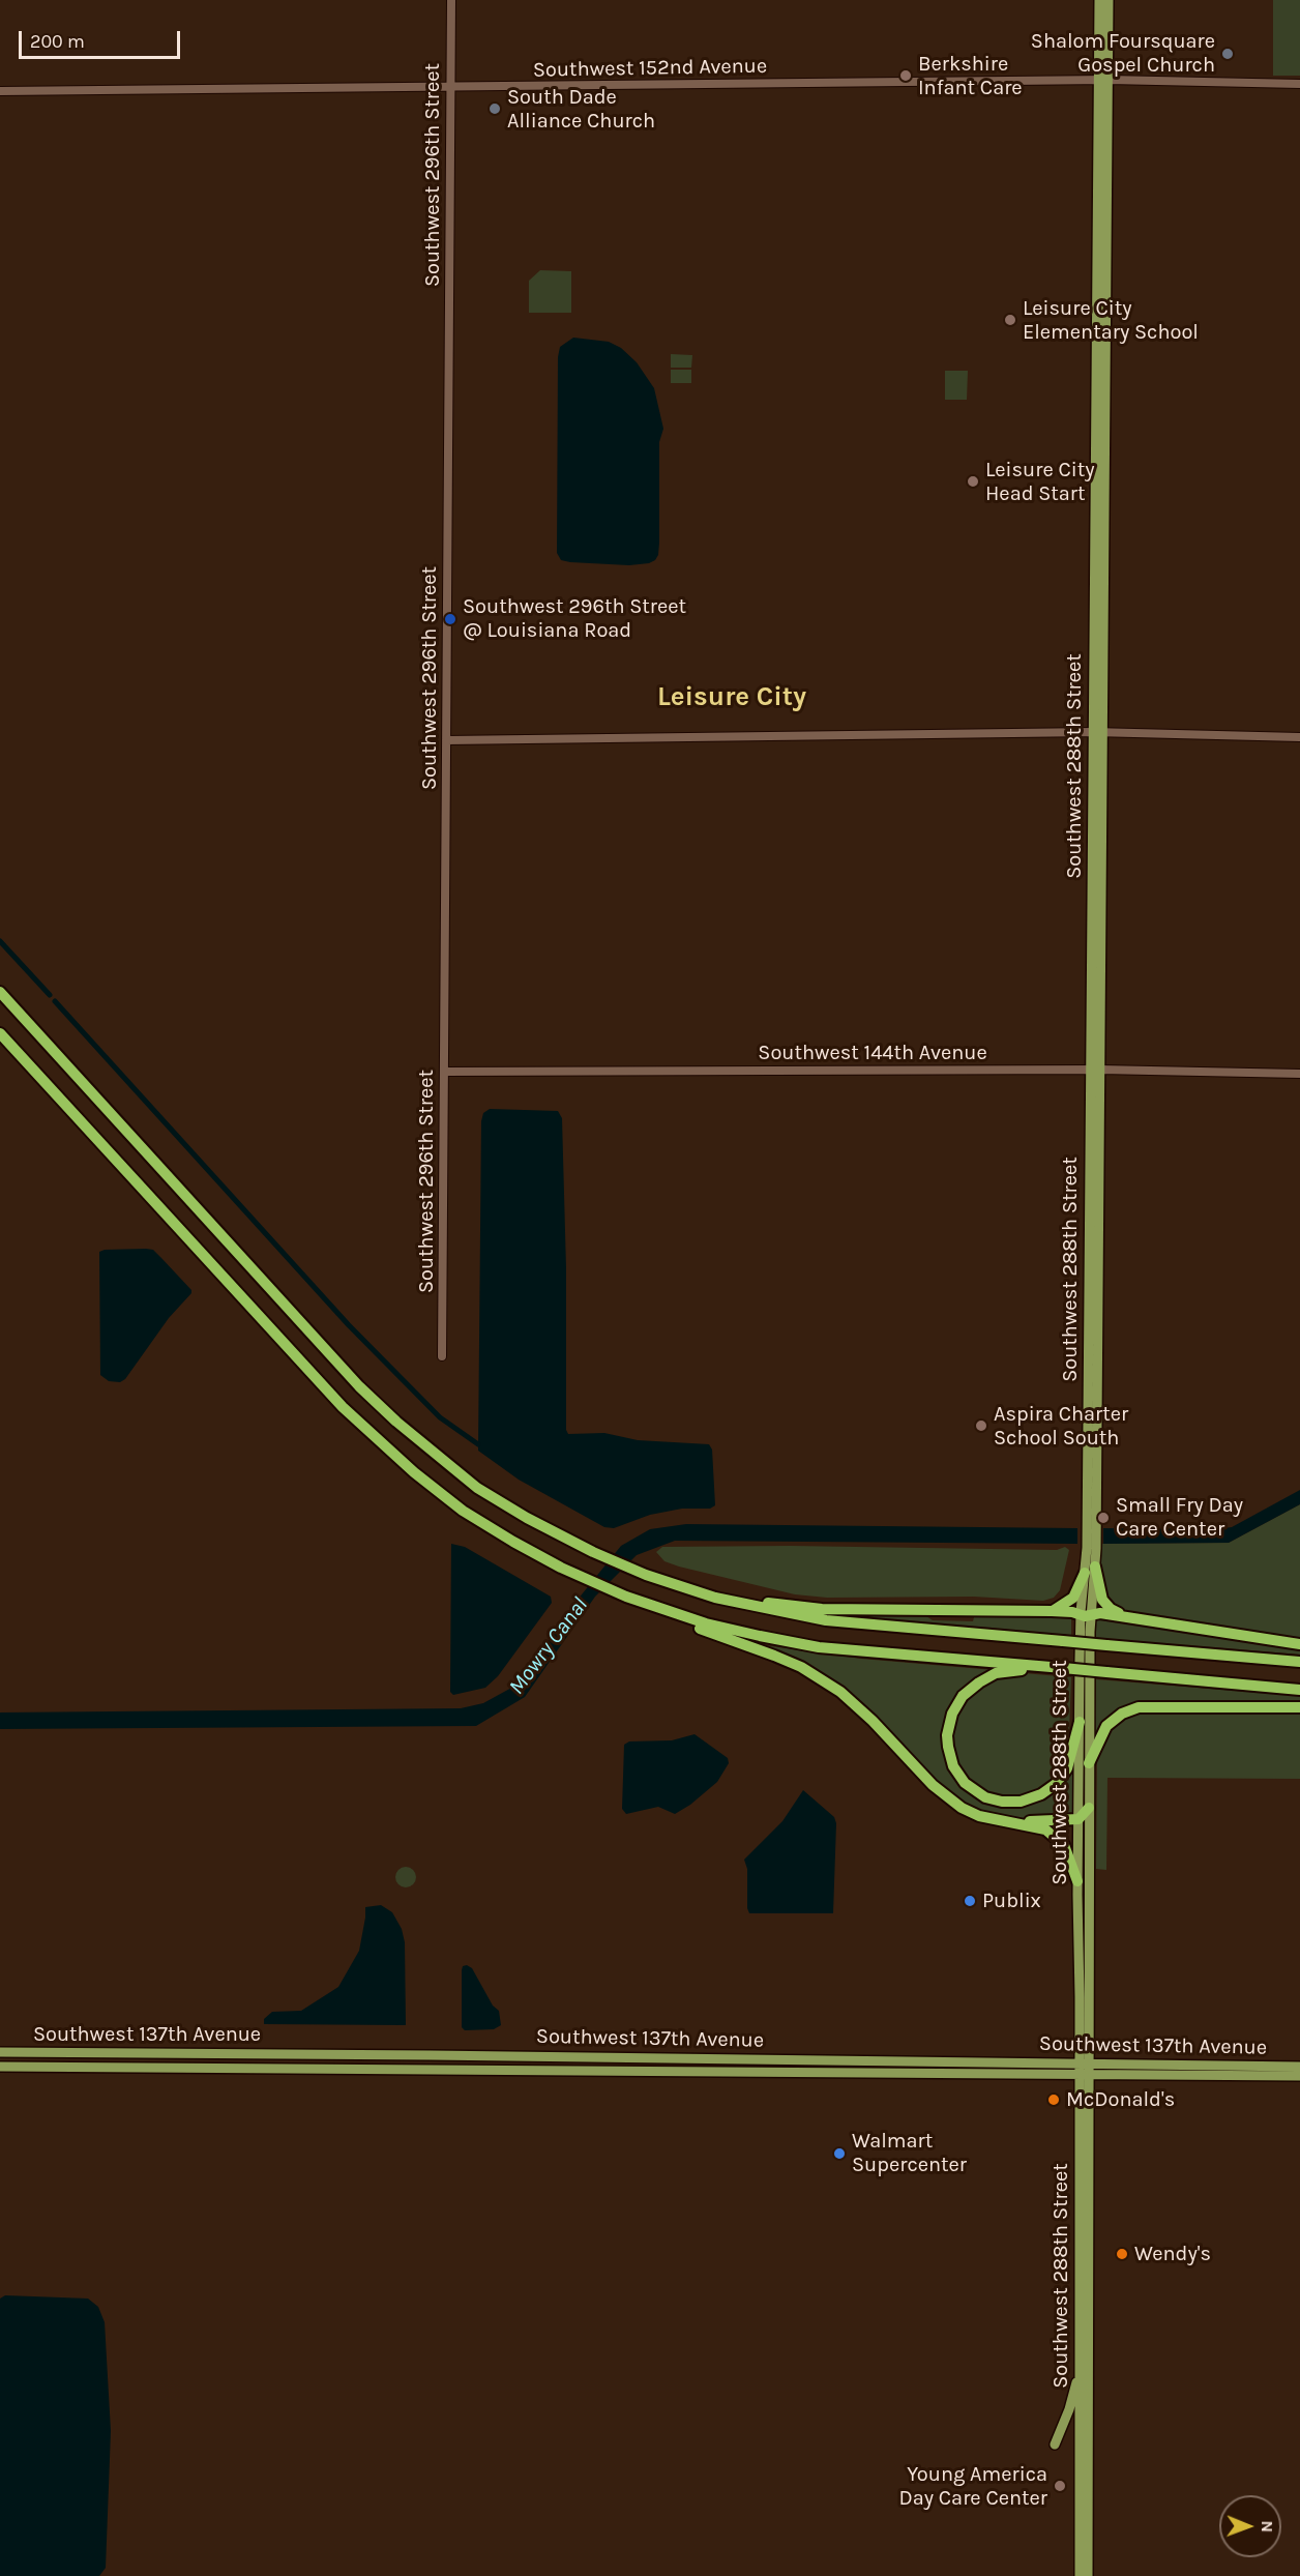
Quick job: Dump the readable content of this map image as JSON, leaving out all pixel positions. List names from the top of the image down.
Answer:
{
  "streets": {
    "main road": ["Southwest 288th Street", "Southwest 137th Avenue"],
    "street": ["Southwest 152nd Avenue", "Southwest 296th Street", "Southwest 144th Avenue"]
  },
  "crossings": [
    ["Southwest 152nd Avenue", "Southwest 296th Street"],
    ["Southwest 152nd Avenue", "Southwest 288th Street"],
    ["Southwest 296th Street", "Southwest 144th Avenue"],
    ["Southwest 288th Street", "Southwest 144th Avenue"],
    ["Southwest 288th Street", "Southwest 137th Avenue"]
  ],
  "districts": ["Leisure City"],
  "water": ["Mowry Canal"],
  "places": [
    "Shalom Foursquare Gospel Church",
    "Berkshire Infant Care",
    "South Dade Alliance Church",
    "Leisure City Elementary School",
    "Leisure City Head Start",
    "Southwest 296th Street @ Louisiana Road",
    "Aspira Charter School South",
    "Small Fry Day Care Center",
    "Publix",
    "McDonald's",
    "Walmart Supercenter",
    "Wendy's",
    "Young America Day Care Center"
  ],
  "scale_bar": "200 m",
  "north": "right"
}
